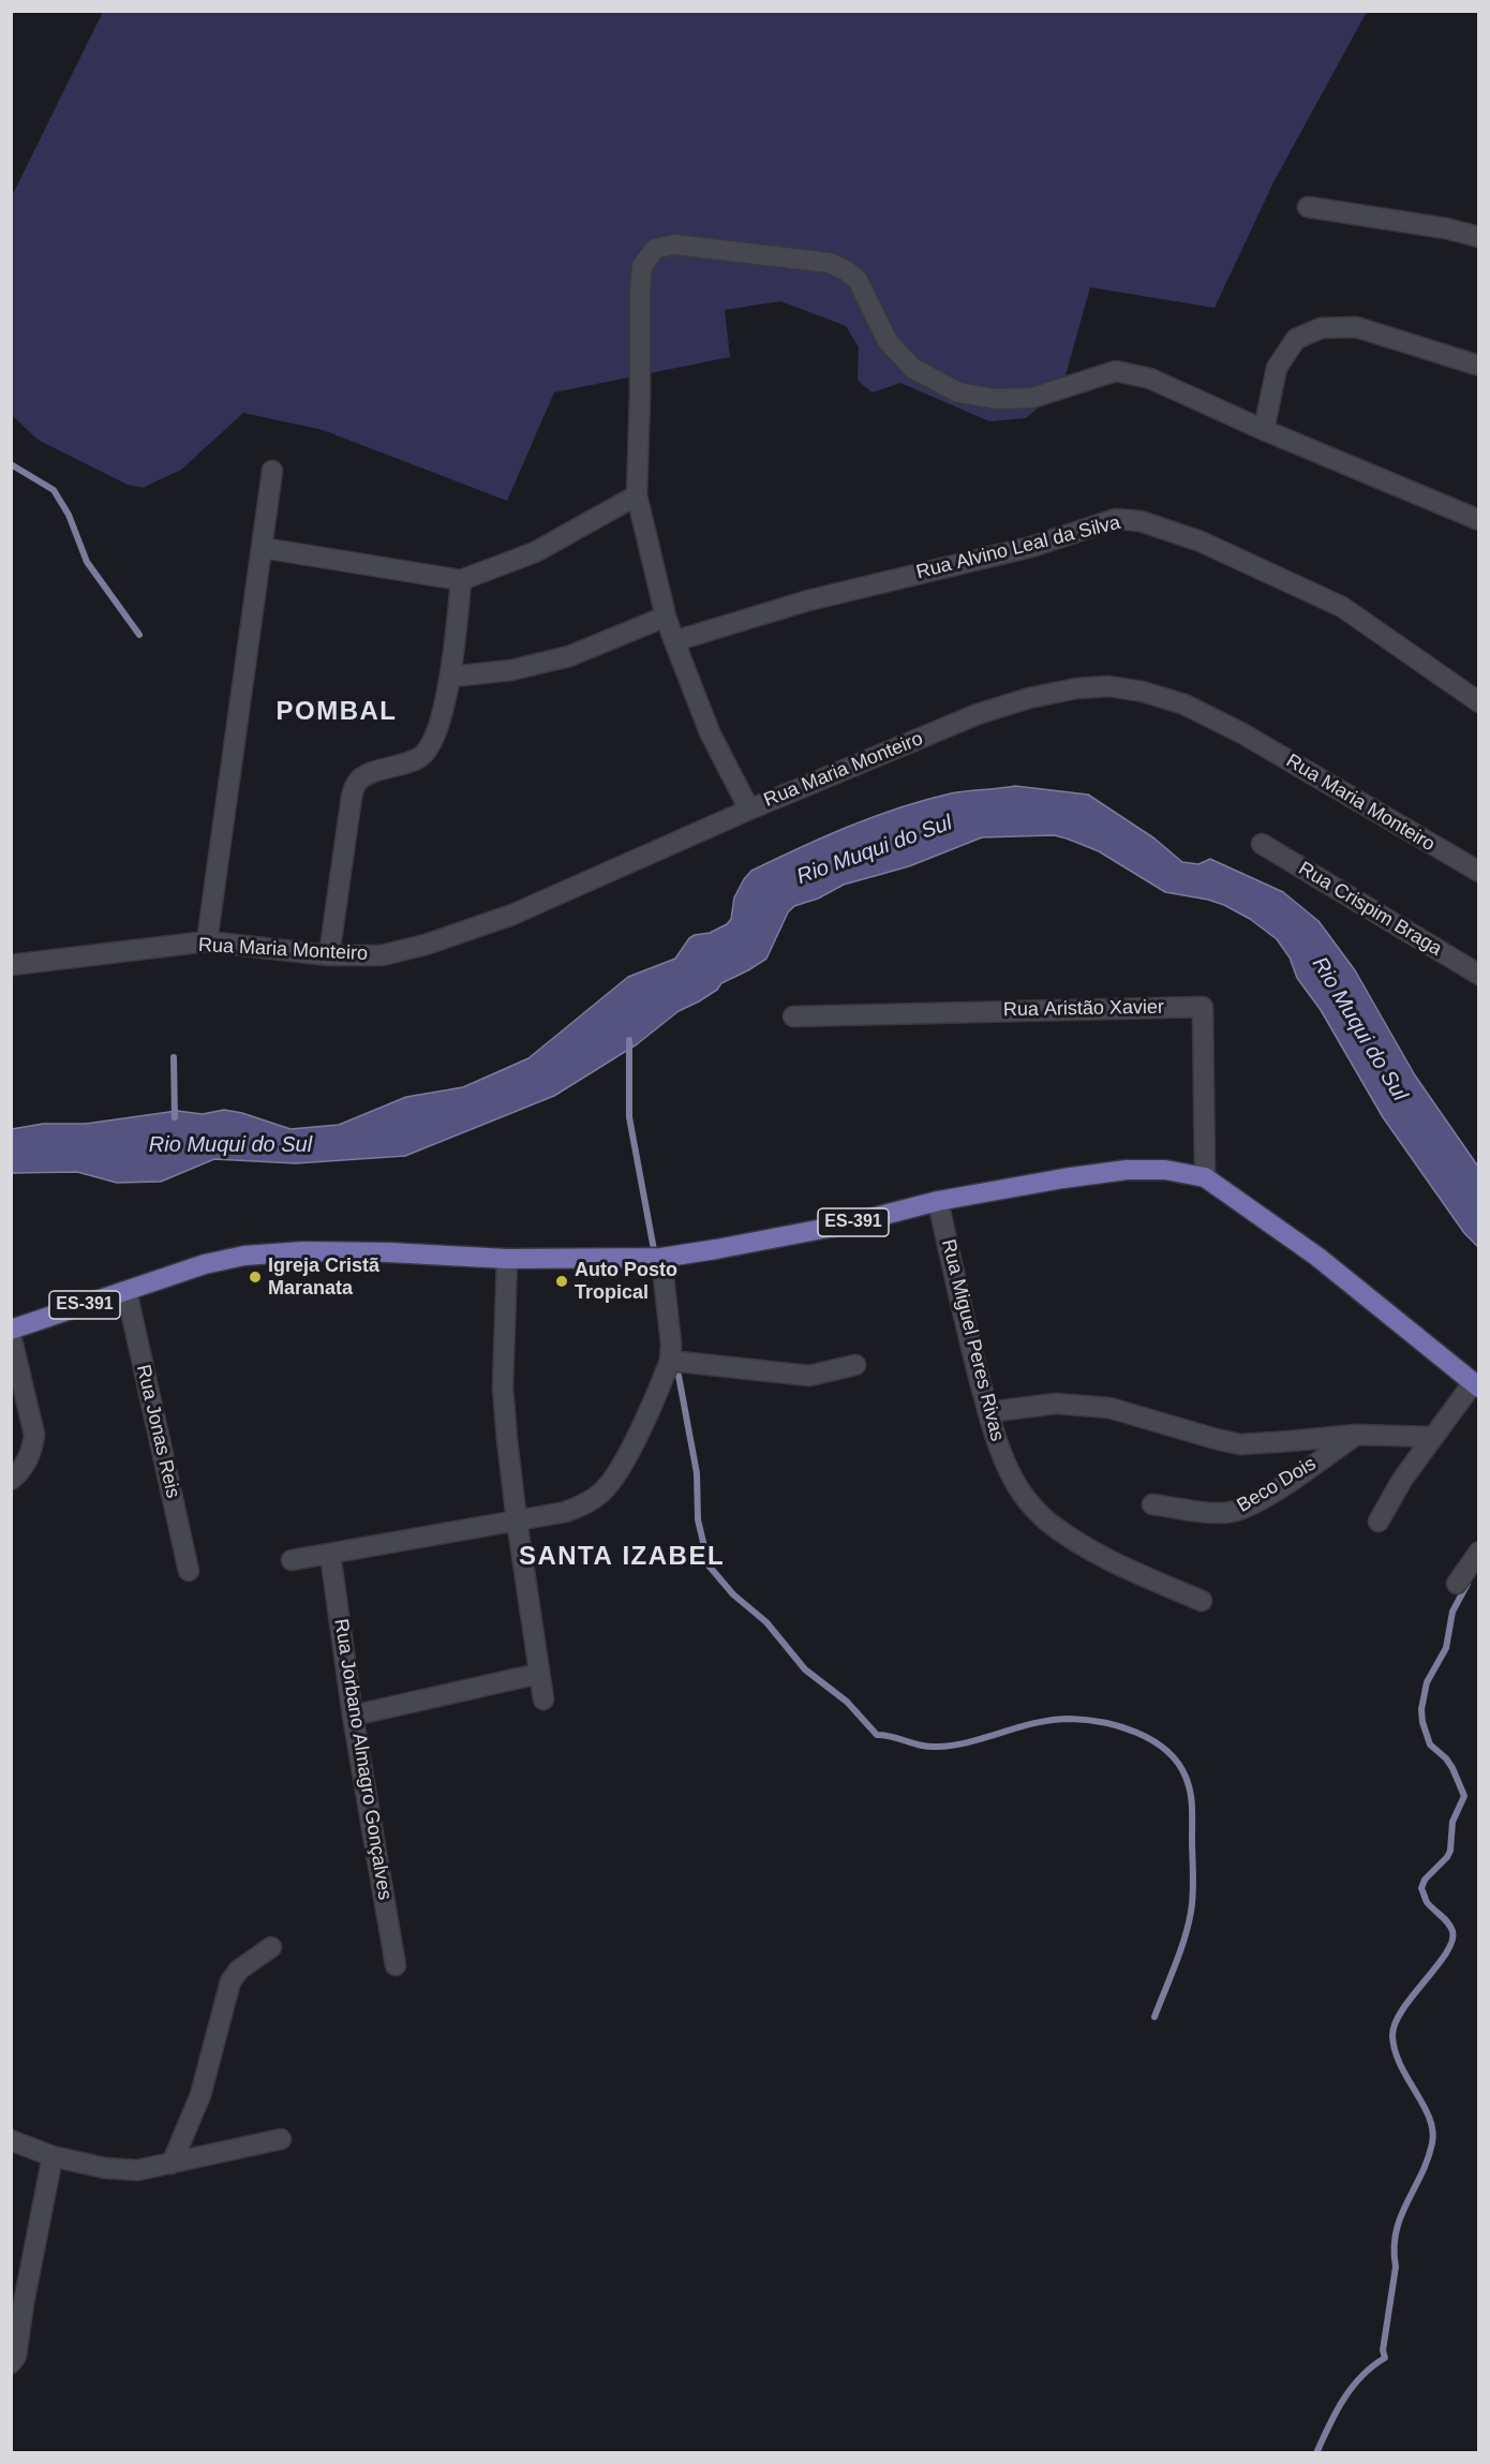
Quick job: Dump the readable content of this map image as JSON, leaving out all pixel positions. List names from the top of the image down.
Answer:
{
  "streets": {
    "main road": ["ES-391"],
    "street": [
      "Rua Alvino Leal da Silva",
      "Rua Maria Monteiro",
      "Rua Crispim Braga",
      "Rua Aristão Xavier",
      "Rua Miguel Peres Rivas",
      "Rua Jonas Reis",
      "Beco Dois",
      "Rua Jorbano Almagro Gonçalves"
    ]
  },
  "crossings": [
    ["Rua Aristão Xavier", "ES-391"],
    ["ES-391", "Rua Miguel Peres Rivas"],
    ["ES-391", "Rua Jonas Reis"]
  ],
  "districts": ["POMBAL", "SANTA IZABEL"],
  "water": ["Rio Muqui do Sul"],
  "places": ["Igreja Cristã Maranata", "Auto Posto Tropical"]
}
